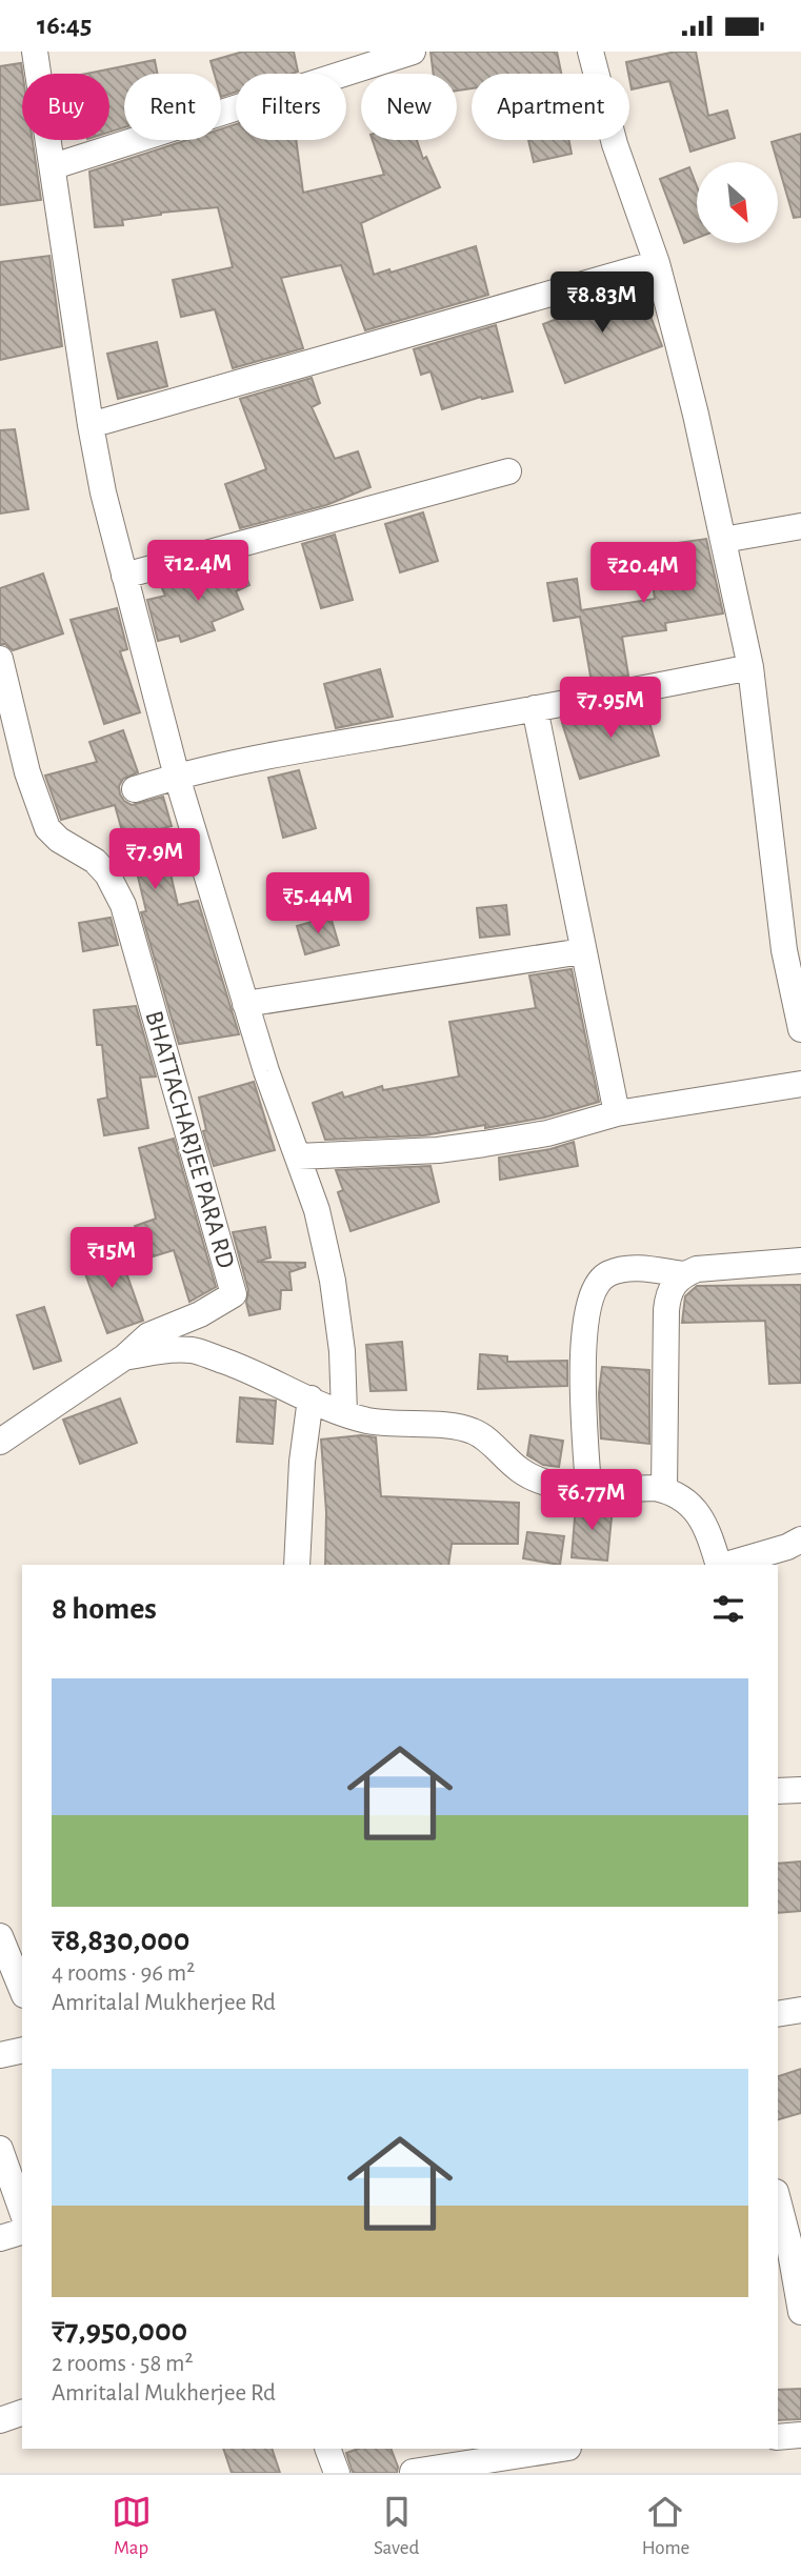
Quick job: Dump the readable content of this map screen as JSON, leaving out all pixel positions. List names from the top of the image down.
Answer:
{
  "streets": {
    "street": ["BHATTACHARJEE PARA RD"]
  },
  "north": "bottom right",
  "page": {
    "status": "16:45",
    "chip": [
      "Buy",
      "Rent",
      "Filters",
      "New",
      "Apartment"
    ],
    "price": [
      "₹8.83M",
      "₹12.4M",
      "₹20.4M",
      "₹7.95M",
      "₹7.9M",
      "₹5.44M",
      "₹15M",
      "₹6.77M"
    ],
    "heading": "8 homes",
    "list": [
      {
        "name": "₹8,830,000",
        "note": "4 rooms · 96 m² · Amritalal Mukherjee Rd"
      },
      {
        "name": "₹7,950,000",
        "note": "2 rooms · 58 m² · Amritalal Mukherjee Rd"
      }
    ],
    "tabs": ["Map", "Saved", "Home"]
  }
}
